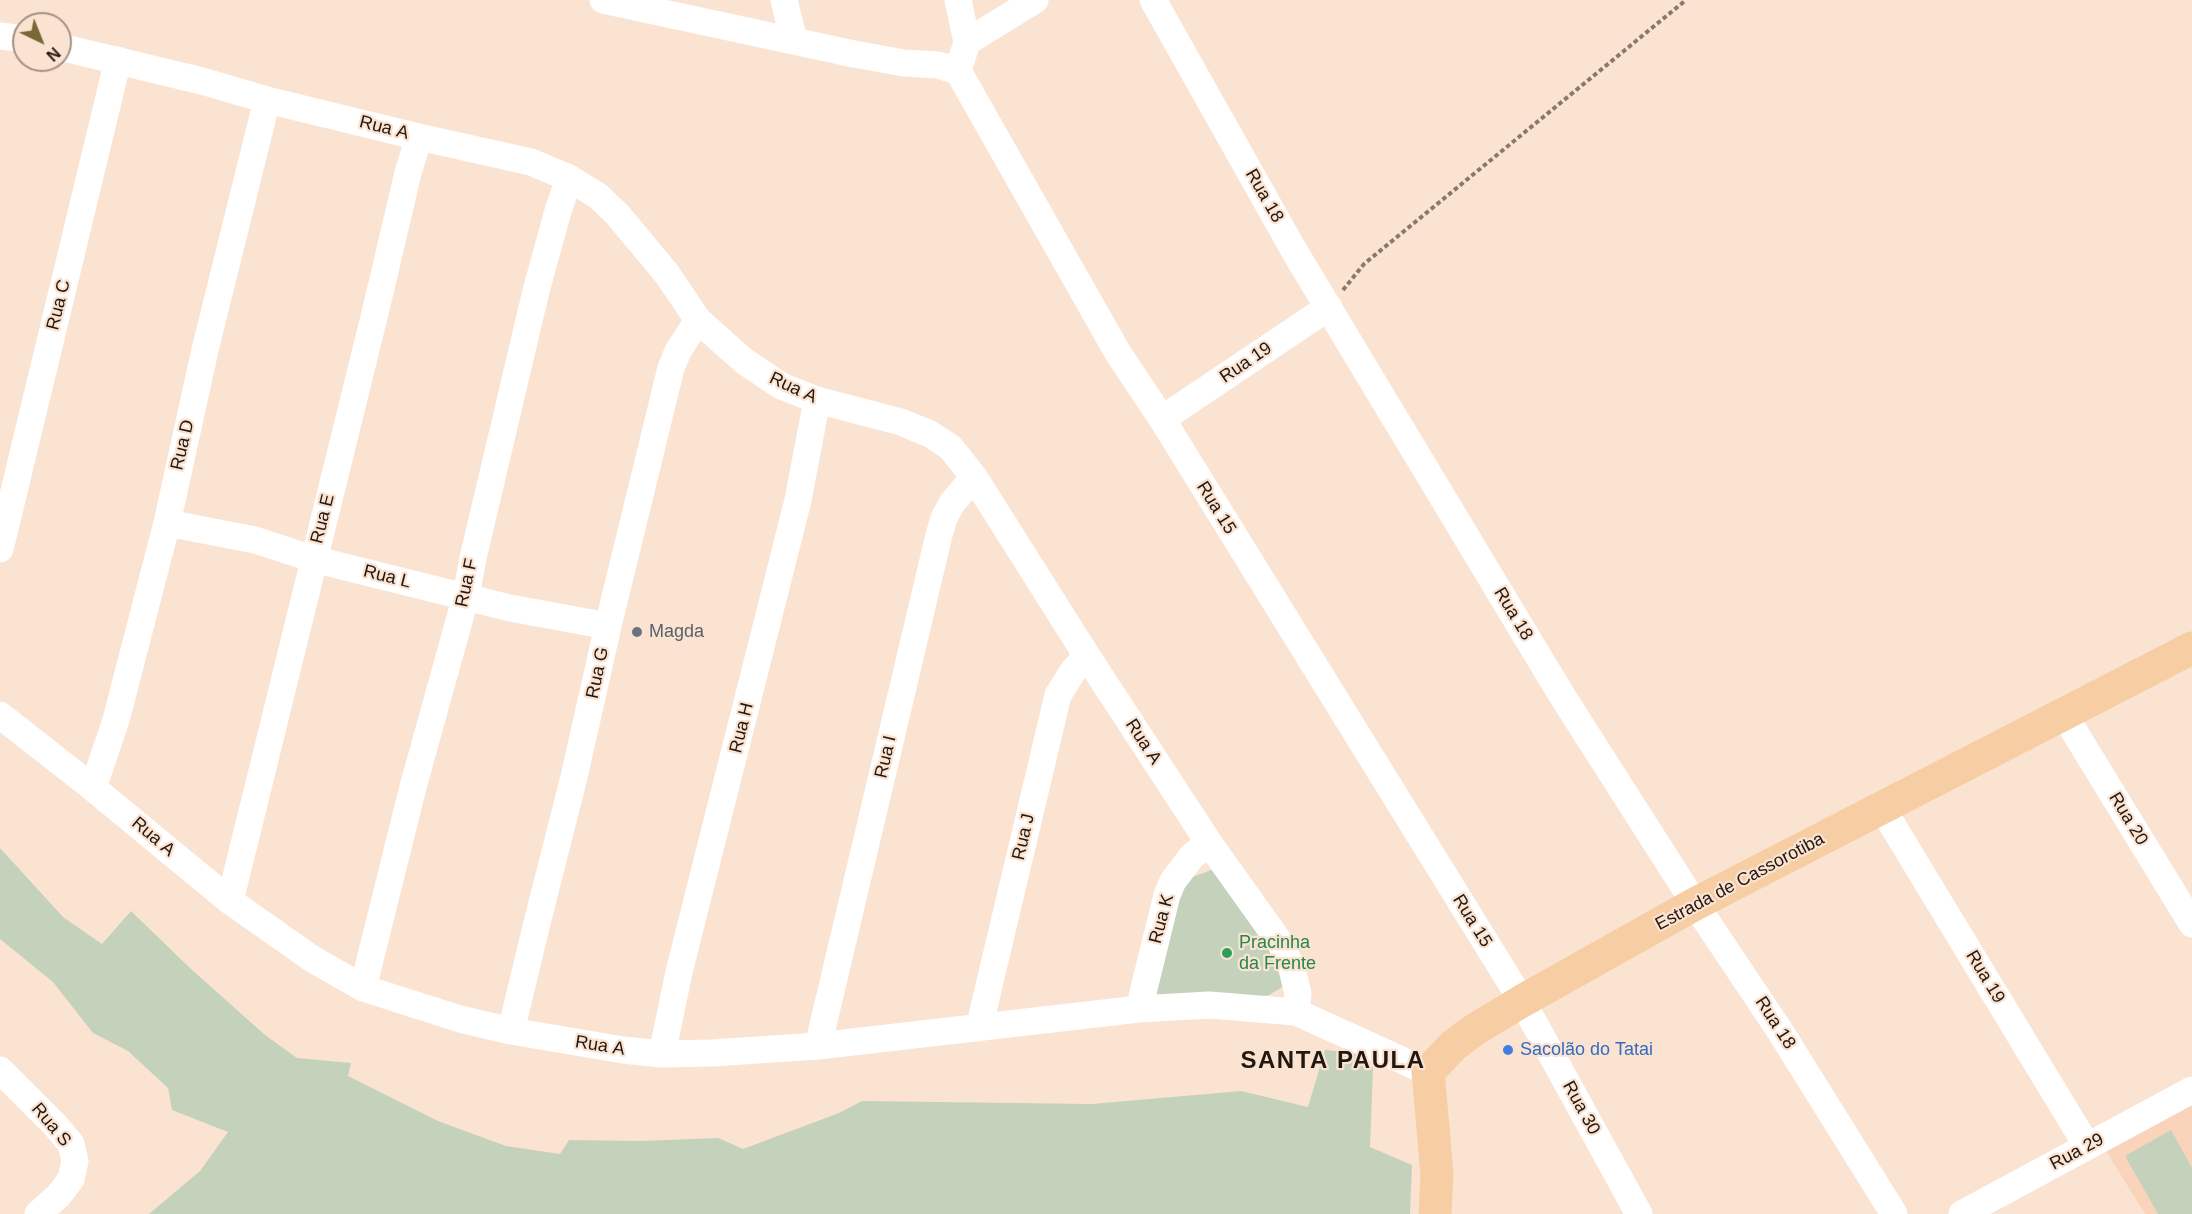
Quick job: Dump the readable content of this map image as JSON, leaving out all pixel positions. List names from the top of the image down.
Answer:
{
  "streets": {
    "main road": ["Estrada de Cassorotiba"],
    "street": [
      "Rua A",
      "Rua 18",
      "Rua C",
      "Rua 19",
      "Rua D",
      "Rua 15",
      "Rua E",
      "Rua L",
      "Rua F",
      "Rua G",
      "Rua H",
      "Rua I",
      "Rua 20",
      "Rua J",
      "Rua K",
      "Rua 30",
      "Rua S",
      "Rua 29"
    ]
  },
  "crossings": [
    ["Rua A", "Rua C"],
    ["Rua A", "Rua D"],
    ["Rua A", "Rua E"],
    ["Rua A", "Rua F"],
    ["Rua A", "Rua G"],
    ["Rua A", "Rua H"],
    ["Rua A", "Rua I"],
    ["Rua A", "Rua J"],
    ["Rua A", "Estrada de Cassorotiba"],
    ["Rua A", "Rua K"],
    ["Rua 18", "Rua 19"],
    ["Rua 18", "Estrada de Cassorotiba"],
    ["Rua 19", "Rua 15"],
    ["Rua 19", "Estrada de Cassorotiba"],
    ["Rua 19", "Rua 29"],
    ["Rua D", "Rua L"],
    ["Rua 15", "Estrada de Cassorotiba"],
    ["Rua 15", "Rua 30"],
    ["Rua E", "Rua L"],
    ["Rua L", "Rua F"],
    ["Rua L", "Rua G"],
    ["Rua 20", "Estrada de Cassorotiba"],
    ["Estrada de Cassorotiba", "Rua 30"]
  ],
  "districts": ["SANTA PAULA"],
  "places": ["Magda", "Pracinha da Frente", "Sacolão do Tatai"],
  "north": "bottom right"
}
